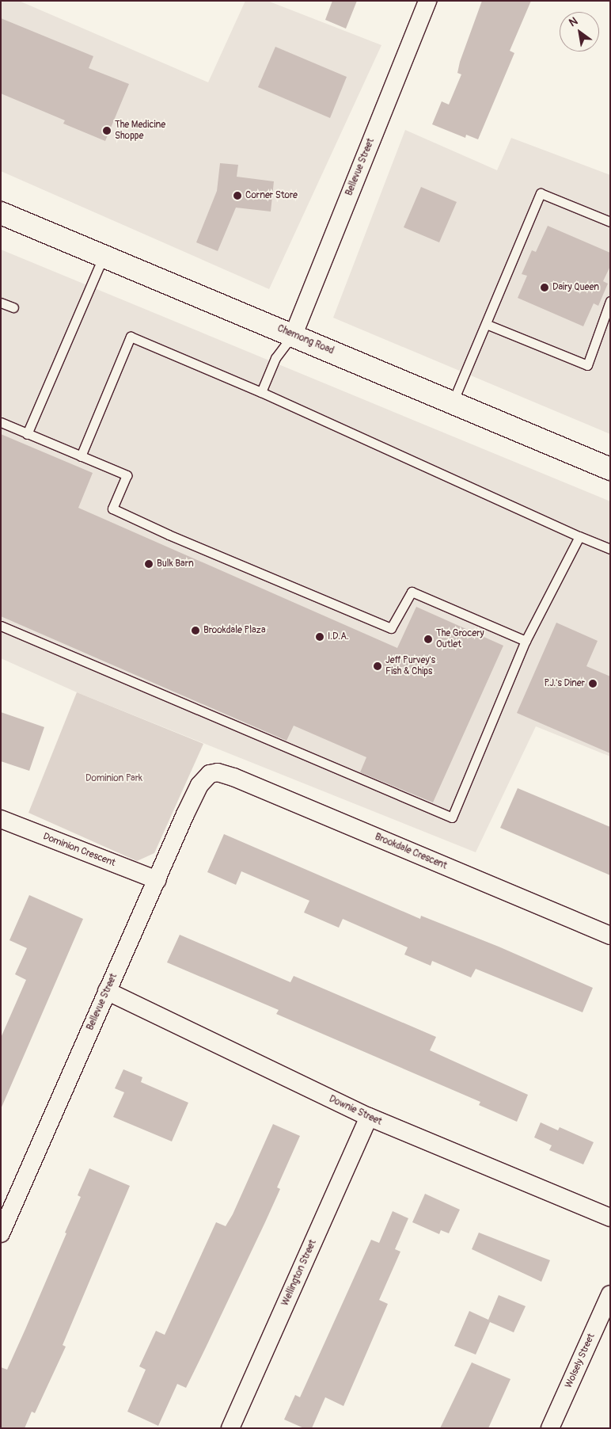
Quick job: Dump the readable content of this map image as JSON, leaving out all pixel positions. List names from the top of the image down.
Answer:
{
  "streets": {
    "main road": ["Chemong Road"],
    "street": [
      "Bellevue Street",
      "Dominion Crescent",
      "Brookdale Crescent",
      "Downie Street",
      "Wellington Street",
      "Wolsely Street"
    ]
  },
  "crossings": [
    ["Bellevue Street", "Chemong Road"],
    ["Bellevue Street", "Dominion Crescent"],
    ["Bellevue Street", "Brookdale Crescent"],
    ["Bellevue Street", "Downie Street"],
    ["Downie Street", "Wellington Street"]
  ],
  "parks": ["Dominion Park"],
  "places": [
    "The Medicine Shoppe",
    "Corner Store",
    "Dairy Queen",
    "Bulk Barn",
    "Brookdale Plaza",
    "I.D.A.",
    "The Grocery Outlet",
    "Jeff Purvey's Fish & Chips",
    "P.J.'s Diner"
  ],
  "north": "top left"
}
